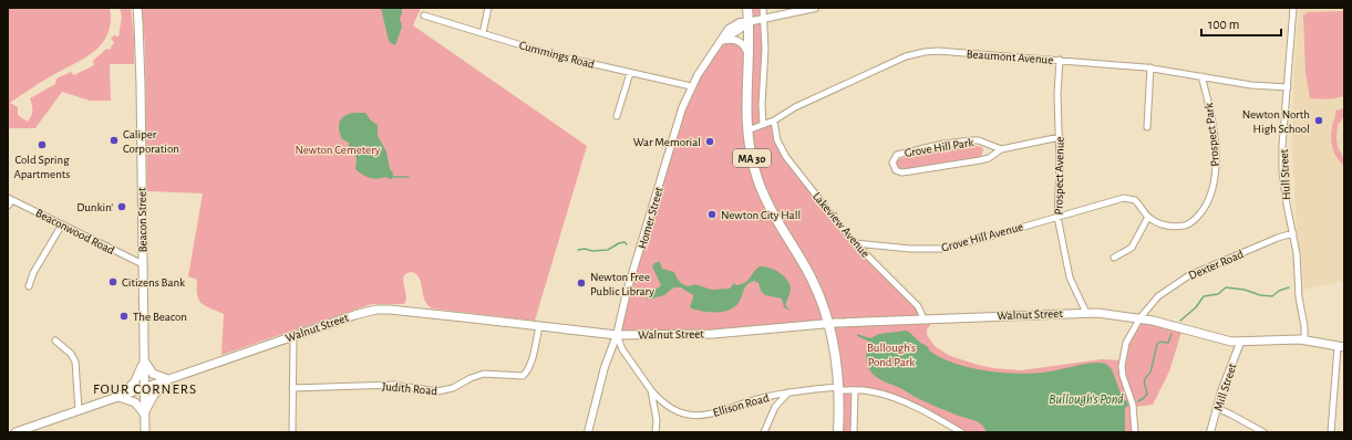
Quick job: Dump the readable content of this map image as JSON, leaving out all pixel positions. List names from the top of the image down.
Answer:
{
  "streets": {
    "main road": ["MA 30", "Beacon Street", "Walnut Street"],
    "street": [
      "Cummings Road",
      "Beaumont Avenue",
      "Prospect Park",
      "Grove Hill Park",
      "Hull Street",
      "Prospect Avenue",
      "Homer Street",
      "Lakeview Avenue",
      "Beaconwood Road",
      "Grove Hill Avenue",
      "Dexter Road",
      "Mill Street",
      "Judith Road",
      "Ellison Road"
    ]
  },
  "crossings": [
    ["Cummings Road", "Homer Street"],
    ["Beaumont Avenue", "Prospect Park"],
    ["Beaumont Avenue", "MA 30"],
    ["Beaumont Avenue", "Hull Street"],
    ["Beaumont Avenue", "Prospect Avenue"],
    ["Beaumont Avenue", "Lakeview Avenue"],
    ["Prospect Park", "Grove Hill Avenue"],
    ["Grove Hill Park", "Prospect Avenue"],
    ["MA 30", "Homer Street"],
    ["MA 30", "Walnut Street"],
    ["MA 30", "Ellison Road"],
    ["Hull Street", "Dexter Road"],
    ["Hull Street", "Walnut Street"],
    ["Prospect Avenue", "Grove Hill Avenue"],
    ["Prospect Avenue", "Walnut Street"],
    ["Homer Street", "Walnut Street"],
    ["Beacon Street", "Beaconwood Road"],
    ["Beacon Street", "Walnut Street"],
    ["Lakeview Avenue", "Grove Hill Avenue"],
    ["Lakeview Avenue", "Walnut Street"],
    ["Dexter Road", "Walnut Street"],
    ["Walnut Street", "Mill Street"],
    ["Walnut Street", "Judith Road"]
  ],
  "districts": ["FOUR CORNERS"],
  "water": ["Bullough's Pond"],
  "parks": ["Newton Cemetery", "Bullough's Pond Park"],
  "places": [
    "Newton North High School",
    "Caliper Corporation",
    "War Memorial",
    "Cold Spring Apartments",
    "Dunkin'",
    "Newton City Hall",
    "Citizens Bank",
    "Newton Free Public Library",
    "The Beacon"
  ],
  "scale_bar": "100 m"
}
